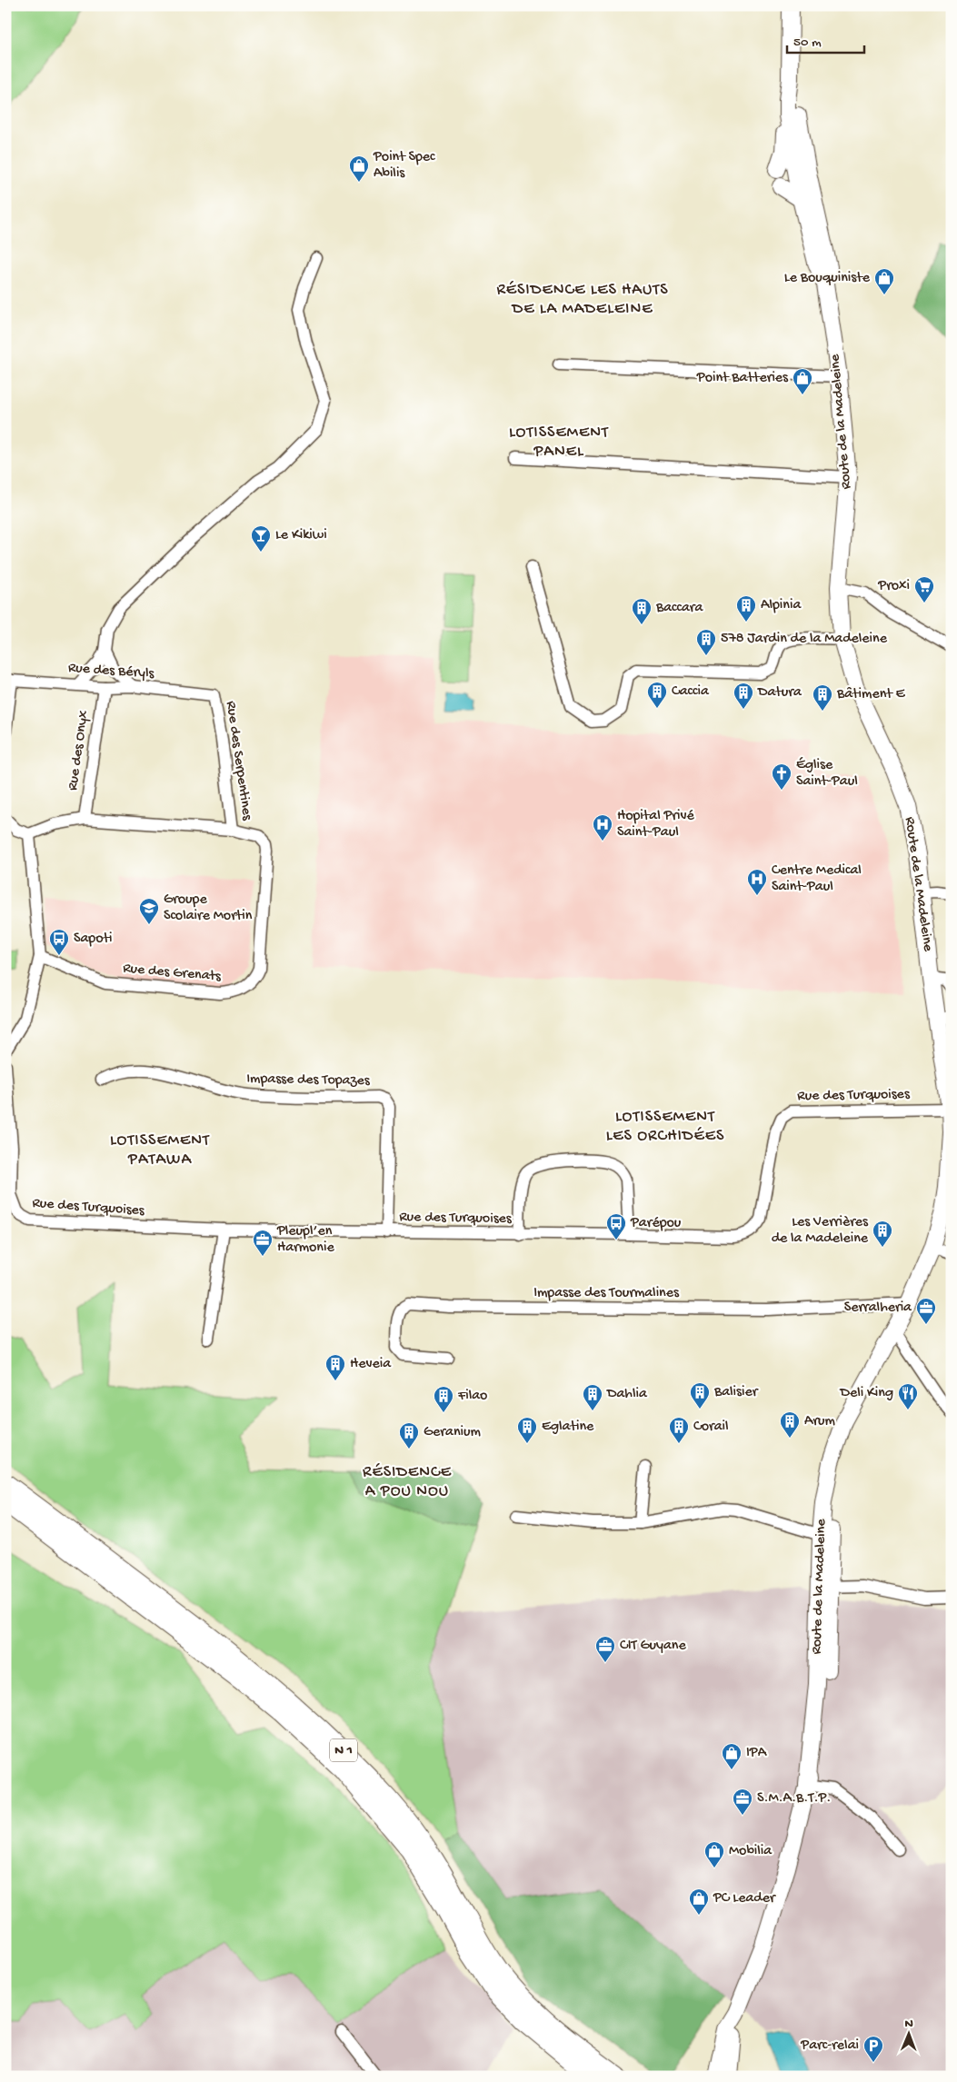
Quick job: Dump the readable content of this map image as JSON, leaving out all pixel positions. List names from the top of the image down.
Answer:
{
  "streets": {
    "main road": ["Route de la Madeleine", "N 1"],
    "street": [
      "Rue des Béryls",
      "Rue des Onyx",
      "Rue des Serpentines",
      "Rue des Grenats",
      "Impasse des Topazes",
      "Rue des Turquoises",
      "Impasse des Tourmalines"
    ]
  },
  "crossings": [
    ["Route de la Madeleine", "Rue des Turquoises"],
    ["Route de la Madeleine", "Impasse des Tourmalines"],
    ["Rue des Béryls", "Rue des Onyx"],
    ["Rue des Béryls", "Rue des Serpentines"],
    ["Rue des Onyx", "Rue des Grenats"],
    ["Rue des Serpentines", "Rue des Grenats"],
    ["Impasse des Topazes", "Rue des Turquoises"]
  ],
  "districts": [
    "RÉSIDENCE LES HAUTS DE LA MADELEINE",
    "LOTISSEMENT PANEL",
    "LOTISSEMENT LES ORCHIDÉES",
    "LOTISSEMENT PATAWA",
    "RÉSIDENCE A POU NOU"
  ],
  "places": {
    "shop": [
      "Point Spec Abilis",
      "Le Bouquiniste",
      "Point Batteries",
      "IPA",
      "Mobilia",
      "PC Leader"
    ],
    "bar": ["Le Kikiwi"],
    "supermarket": ["Proxi"],
    "building": [
      "Alpinia",
      "Baccara",
      "578 Jardin de la Madeleine",
      "Caccia",
      "Datura",
      "Bâtiment E",
      "Les Verrières de la Madeleine",
      "Heveia",
      "Balisier",
      "Dahlia",
      "Filao",
      "Arum",
      "Eglatine",
      "Corail",
      "Geranium"
    ],
    "church": ["Église Saint-Paul"],
    "hospital": ["Hopital Privé Saint-Paul", "Centre Medical Saint-Paul"],
    "school or university": ["Groupe Scolaire Mortin"],
    "bus stop": ["Sapoti", "Parépou"],
    "office": [
      "Pleupl’en Harmonie",
      "Serralheria",
      "CIT Guyane",
      "S.M.A.B.T.P."
    ],
    "restaurant": ["Deli King"],
    "parking": ["Parc-relai"]
  },
  "scale_bar": "50 m",
  "north": "top"
}
